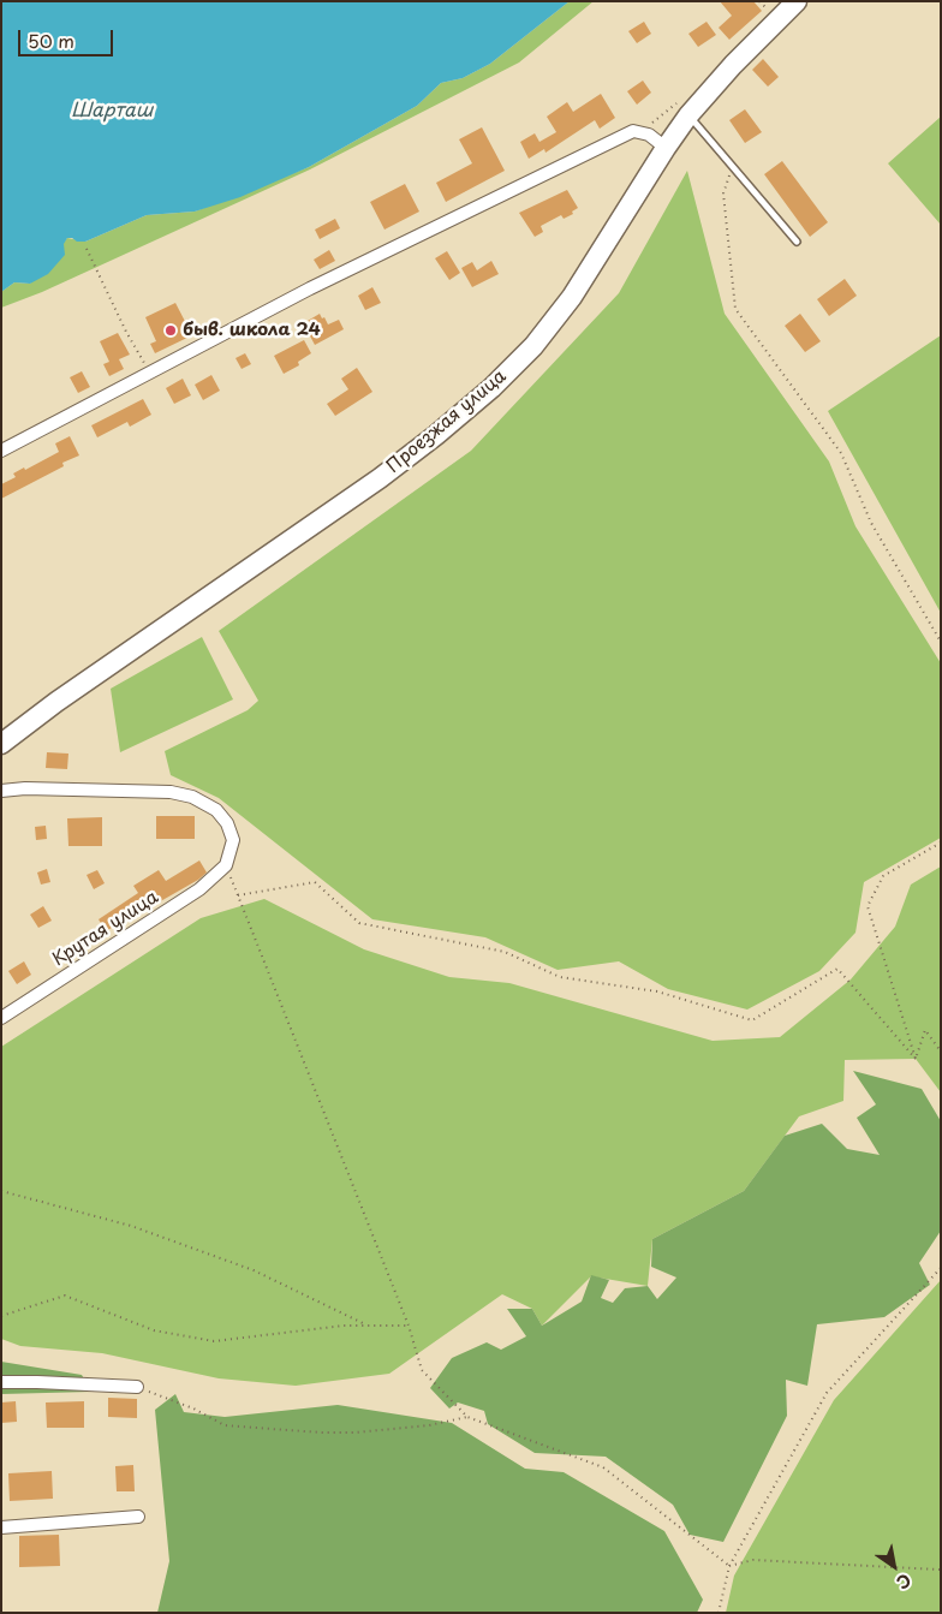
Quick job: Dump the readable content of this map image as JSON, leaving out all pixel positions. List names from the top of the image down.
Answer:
{
  "streets": {
    "main road": ["Проезжая улица"],
    "street": ["Крутая улица"]
  },
  "water": ["Шарташ"],
  "places": ["быв. школа 24"],
  "scale_bar": "50 m",
  "north": "bottom right"
}
